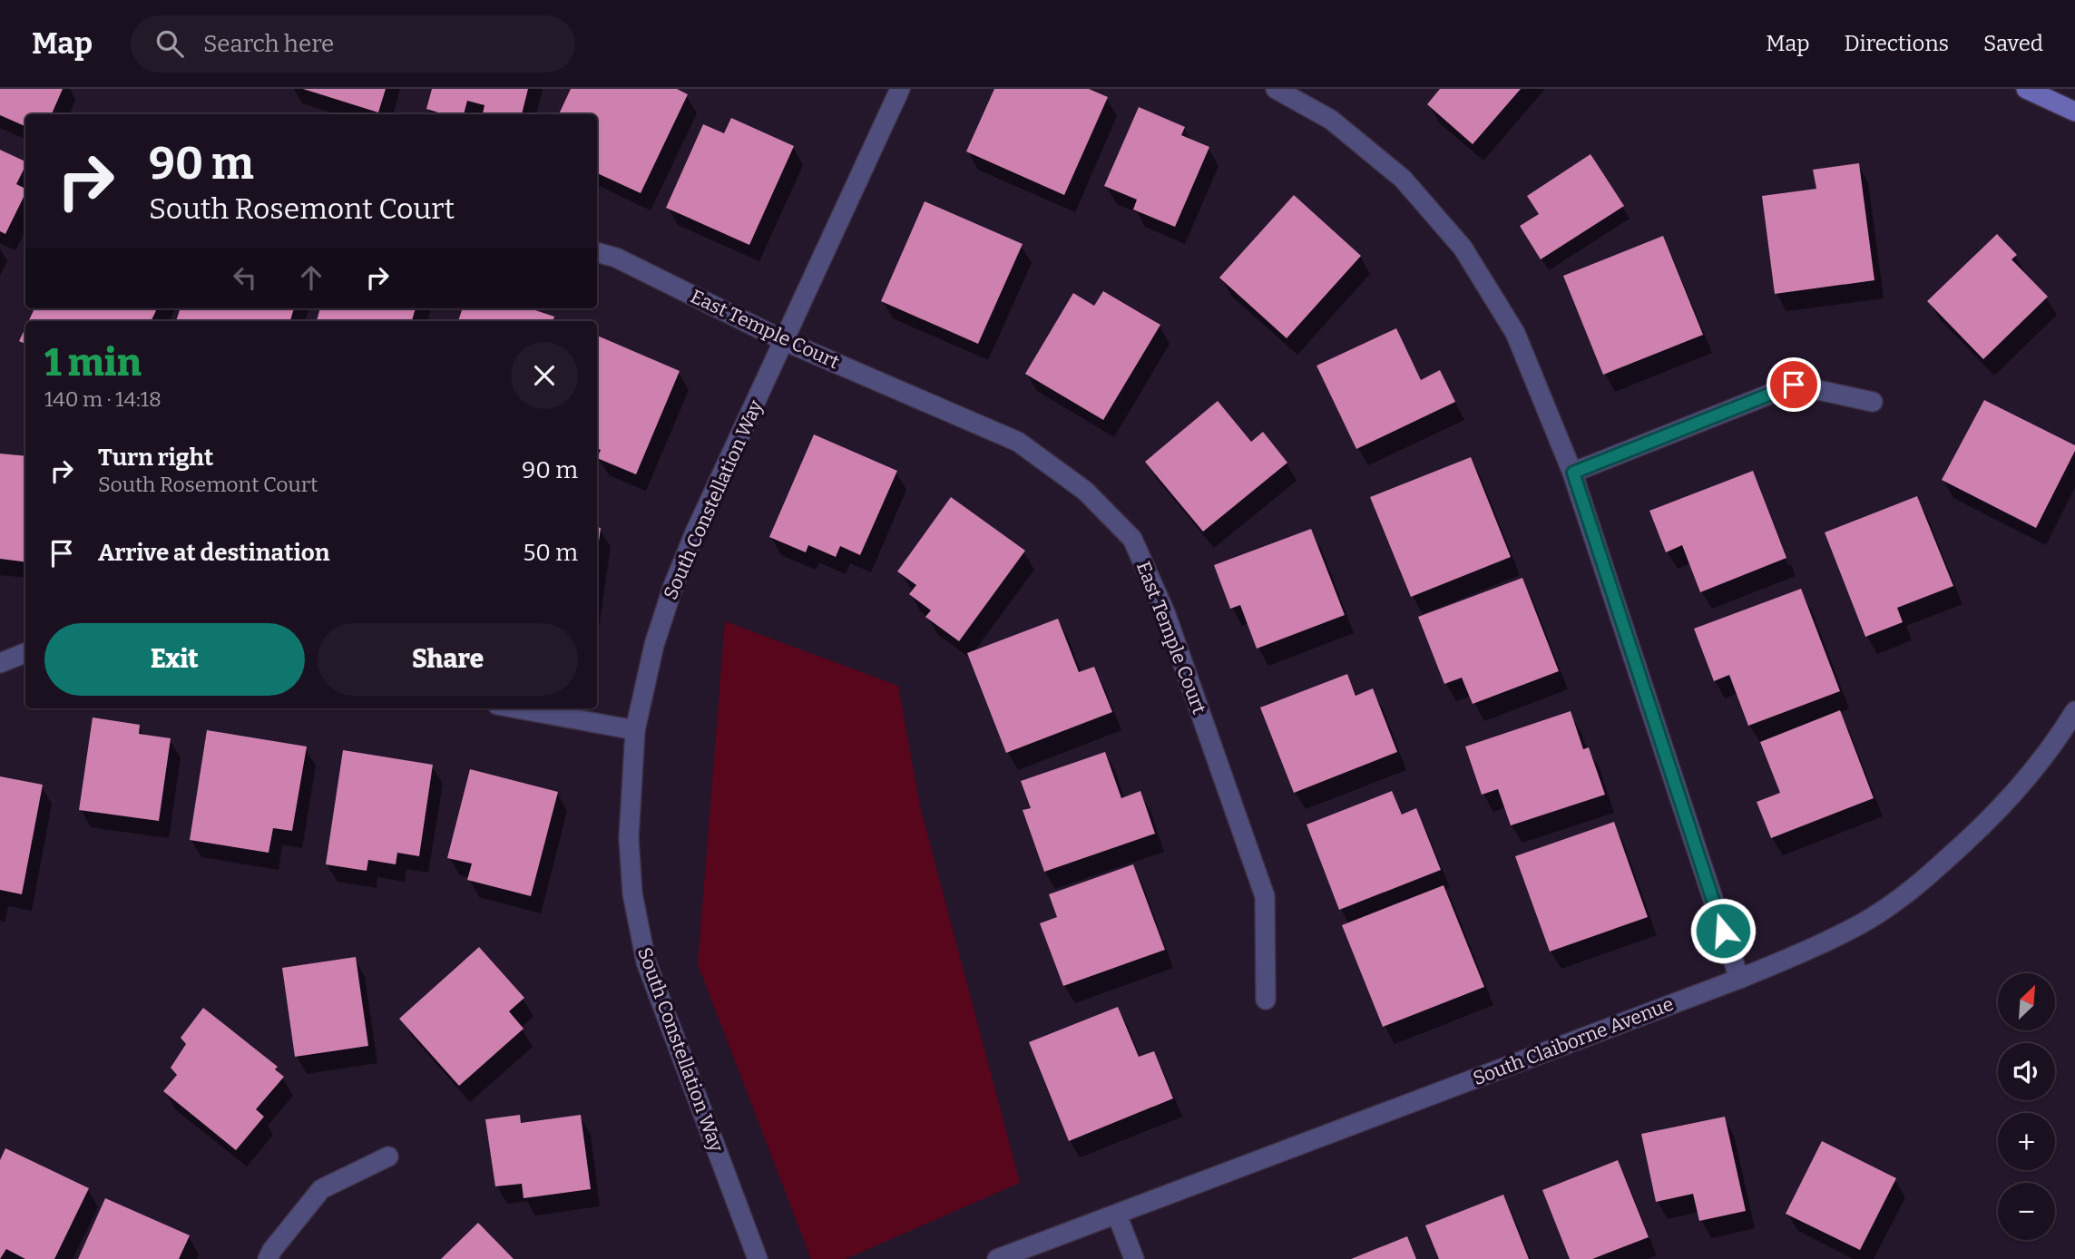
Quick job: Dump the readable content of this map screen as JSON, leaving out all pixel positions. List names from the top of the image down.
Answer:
{
  "streets": {
    "street": ["East Temple Court", "South Constellation Way", "South Claiborne Avenue"]
  },
  "crossings": [
    ["East Temple Court", "South Constellation Way"]
  ],
  "north": "top right",
  "page": {
    "header": "Map",
    "search": "Search here",
    "nav": ["Map", "Directions", "Saved"],
    "turn": ["90 m", "South Rosemont Court"],
    "heading": ["1 min", "140 m · 14:18"],
    "list": [
      {
        "name": "Turn right",
        "note": "South Rosemont Court",
        "value": "90 m"
      },
      {
        "name": "Arrive at destination",
        "value": "50 m"
      }
    ],
    "buttons": ["Exit", "Share"],
    "map_buttons": ["+", "−"]
  }
}
